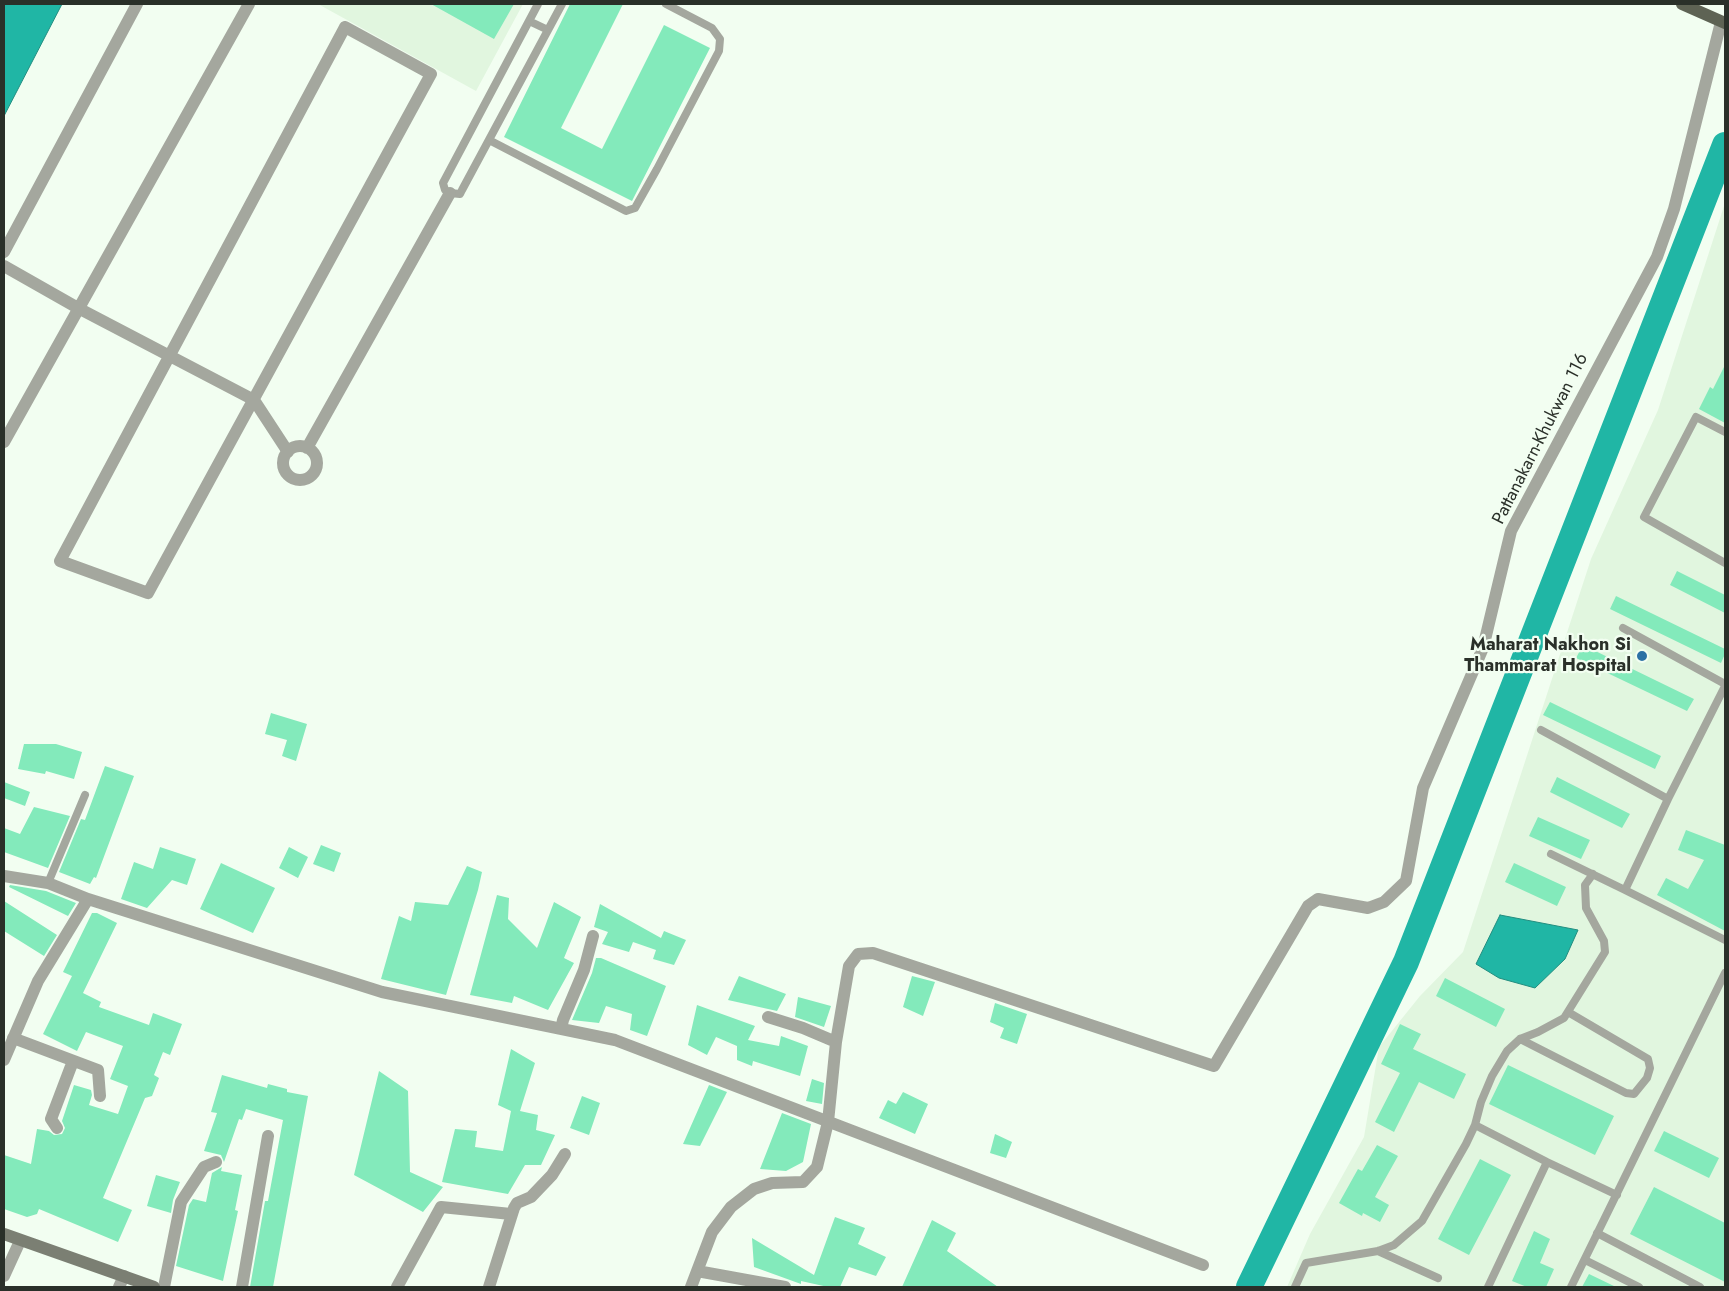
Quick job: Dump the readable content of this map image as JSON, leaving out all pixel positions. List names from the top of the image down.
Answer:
{
  "streets": {
    "street": ["Pattanakarn-Khukwan 116"]
  },
  "places": ["Maharat Nakhon Si Thammarat Hospital"]
}
